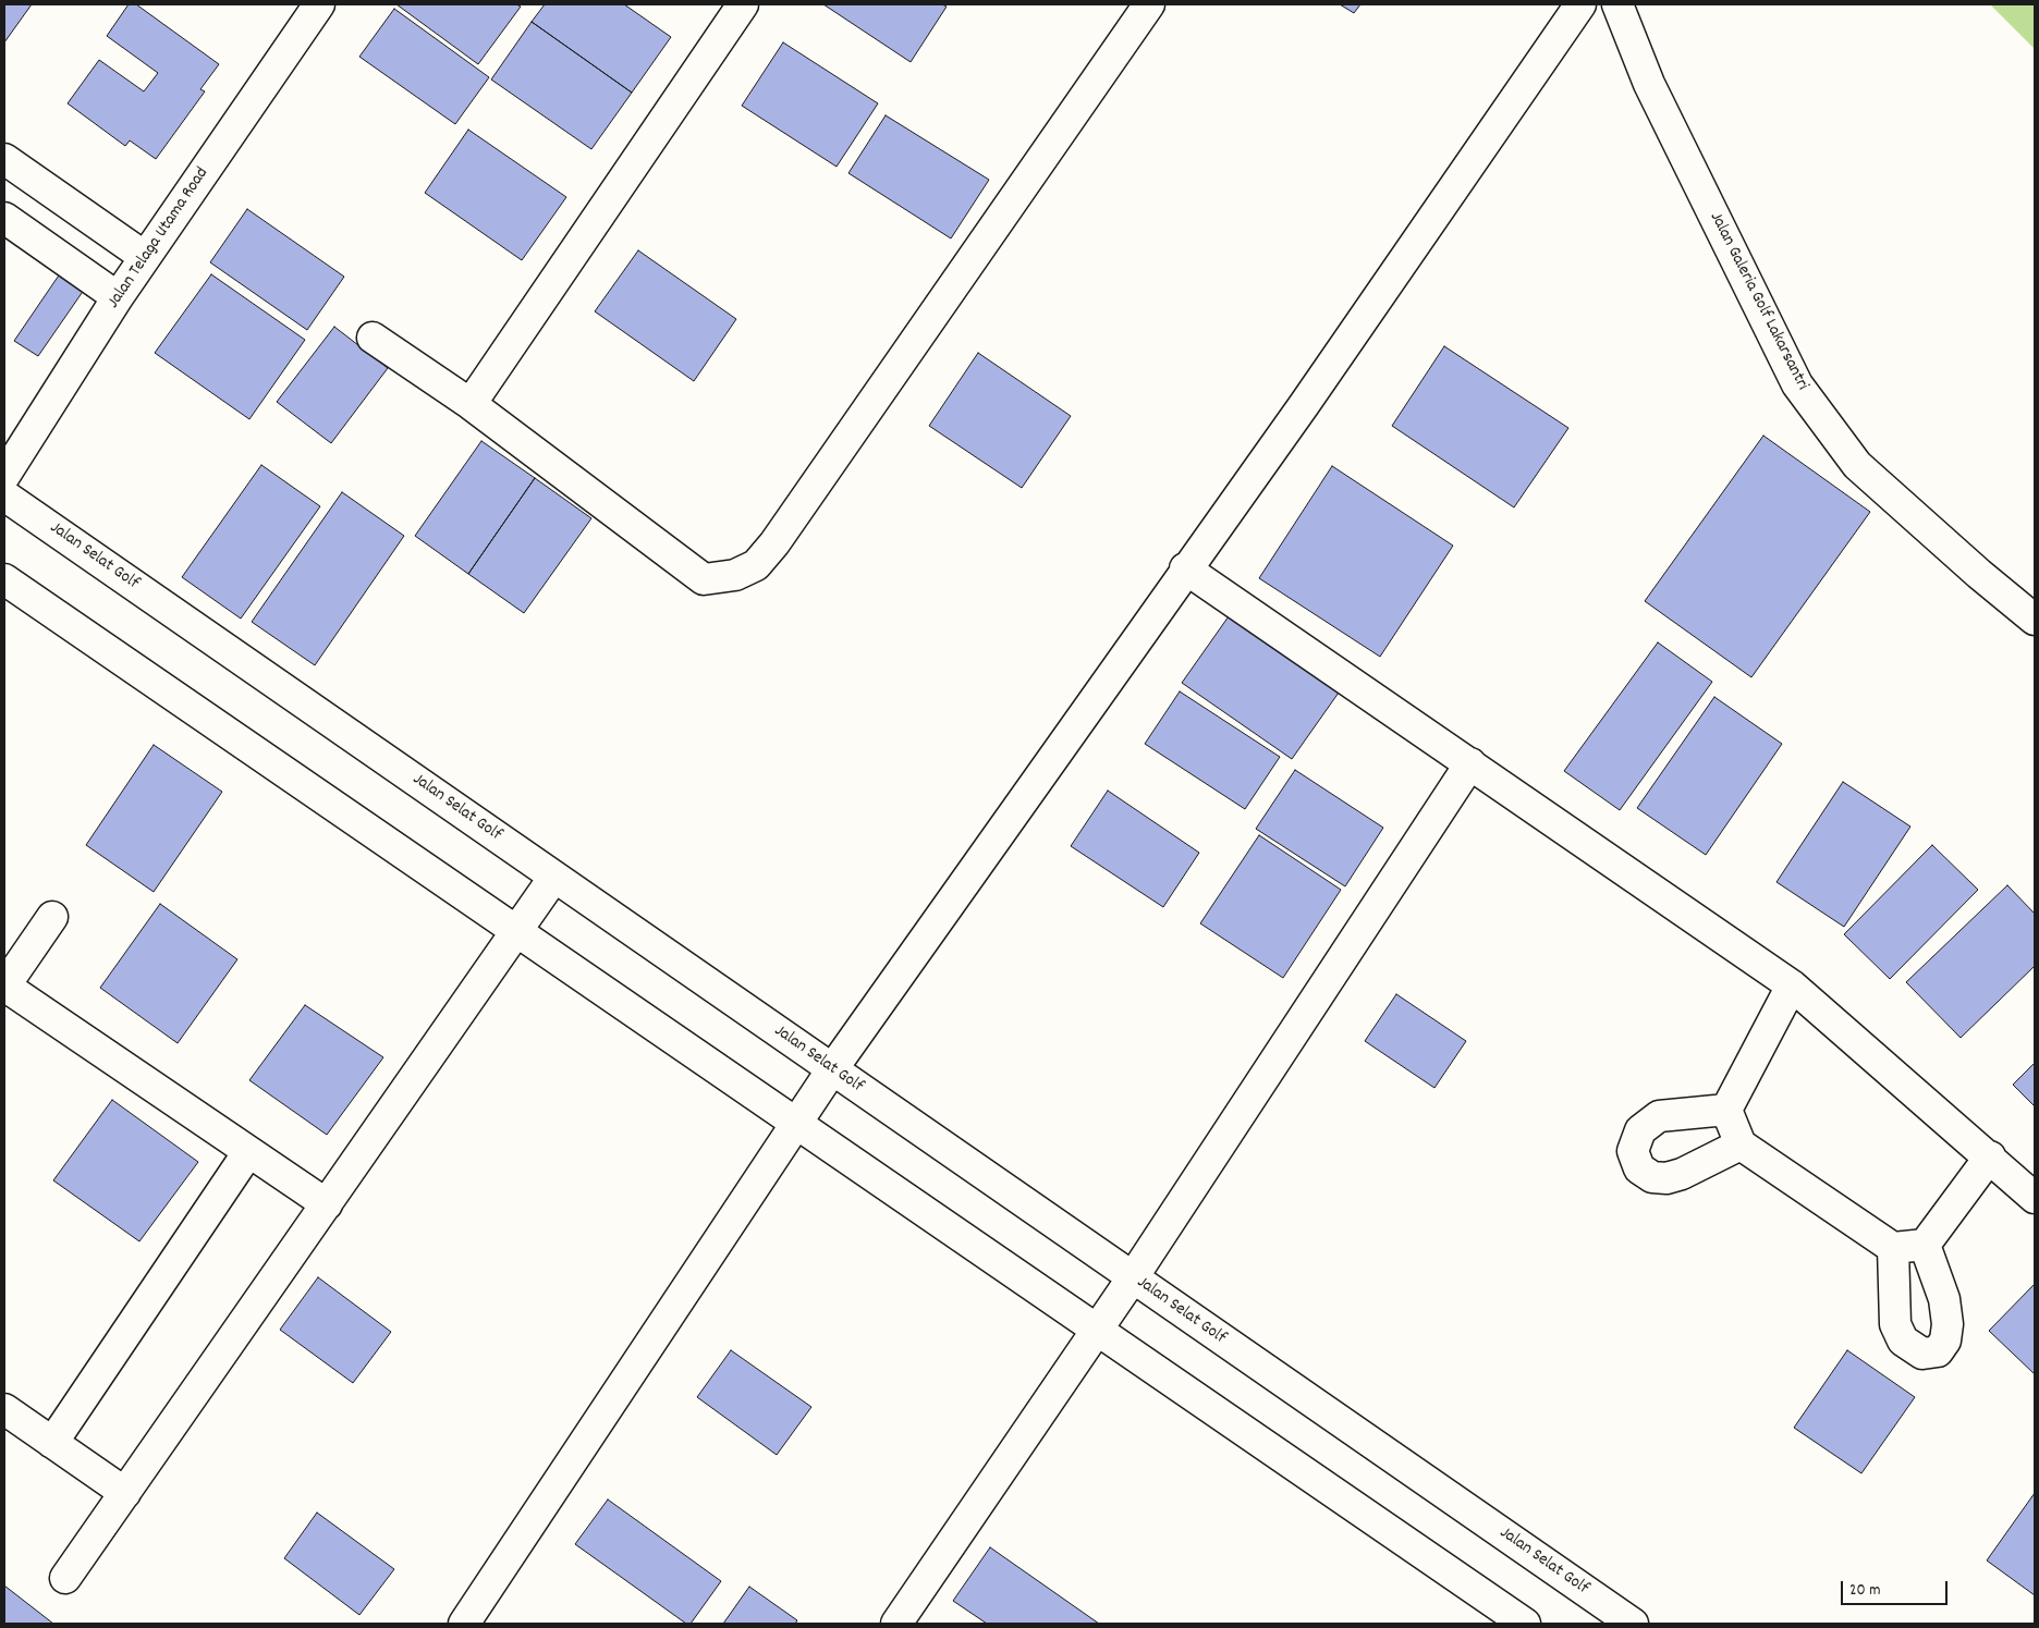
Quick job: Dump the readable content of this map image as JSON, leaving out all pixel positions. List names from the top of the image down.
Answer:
{
  "streets": {
    "street": ["Jalan Telaga Utama Road", "Jalan Galeria Golf Lakarsantri", "Jalan Selat Golf"]
  },
  "scale_bar": "20 m"
}
